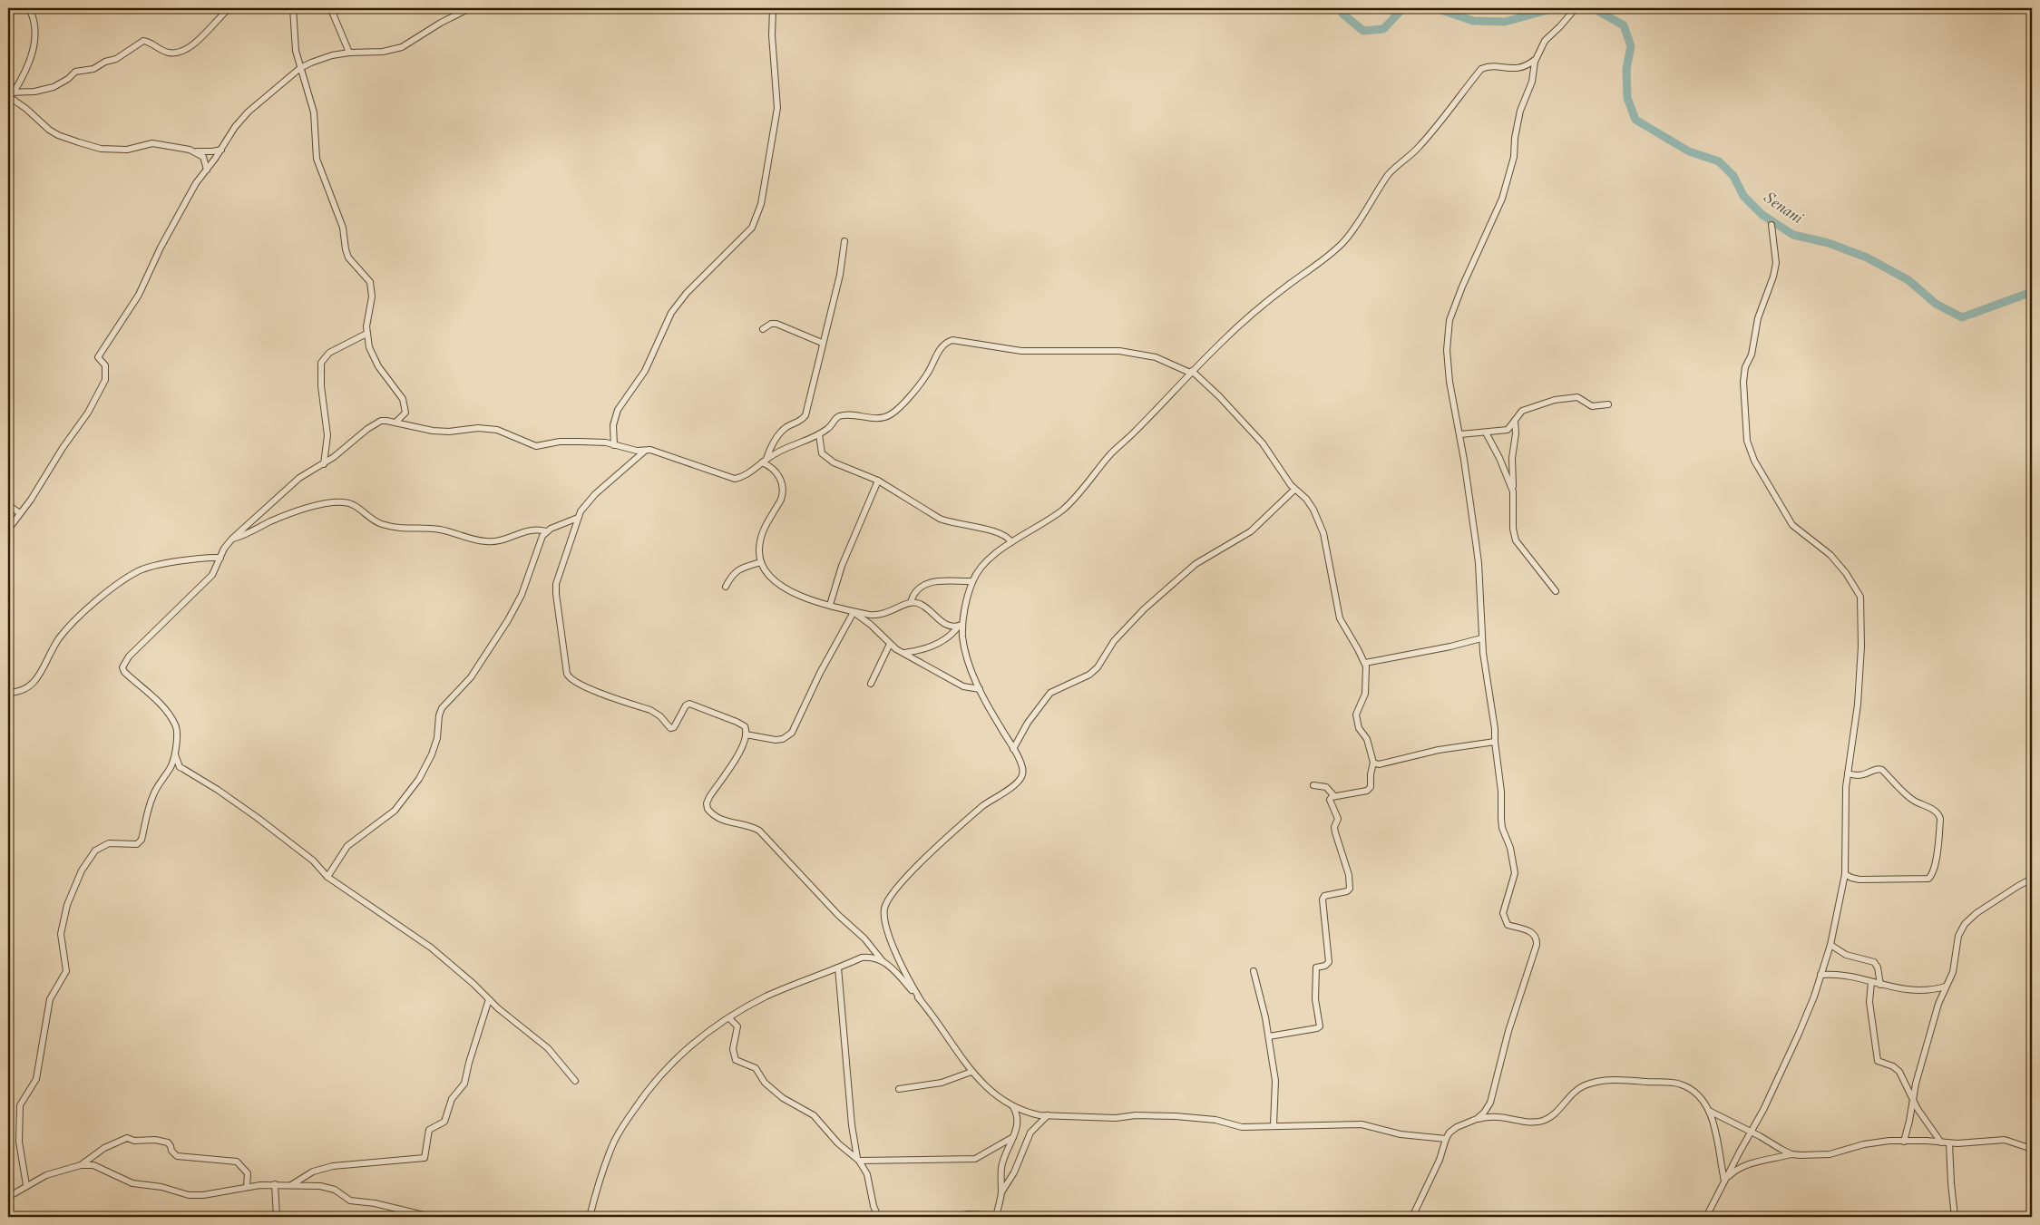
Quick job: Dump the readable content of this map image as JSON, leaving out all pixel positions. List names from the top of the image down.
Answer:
{
  "water": ["Senani"]
}
